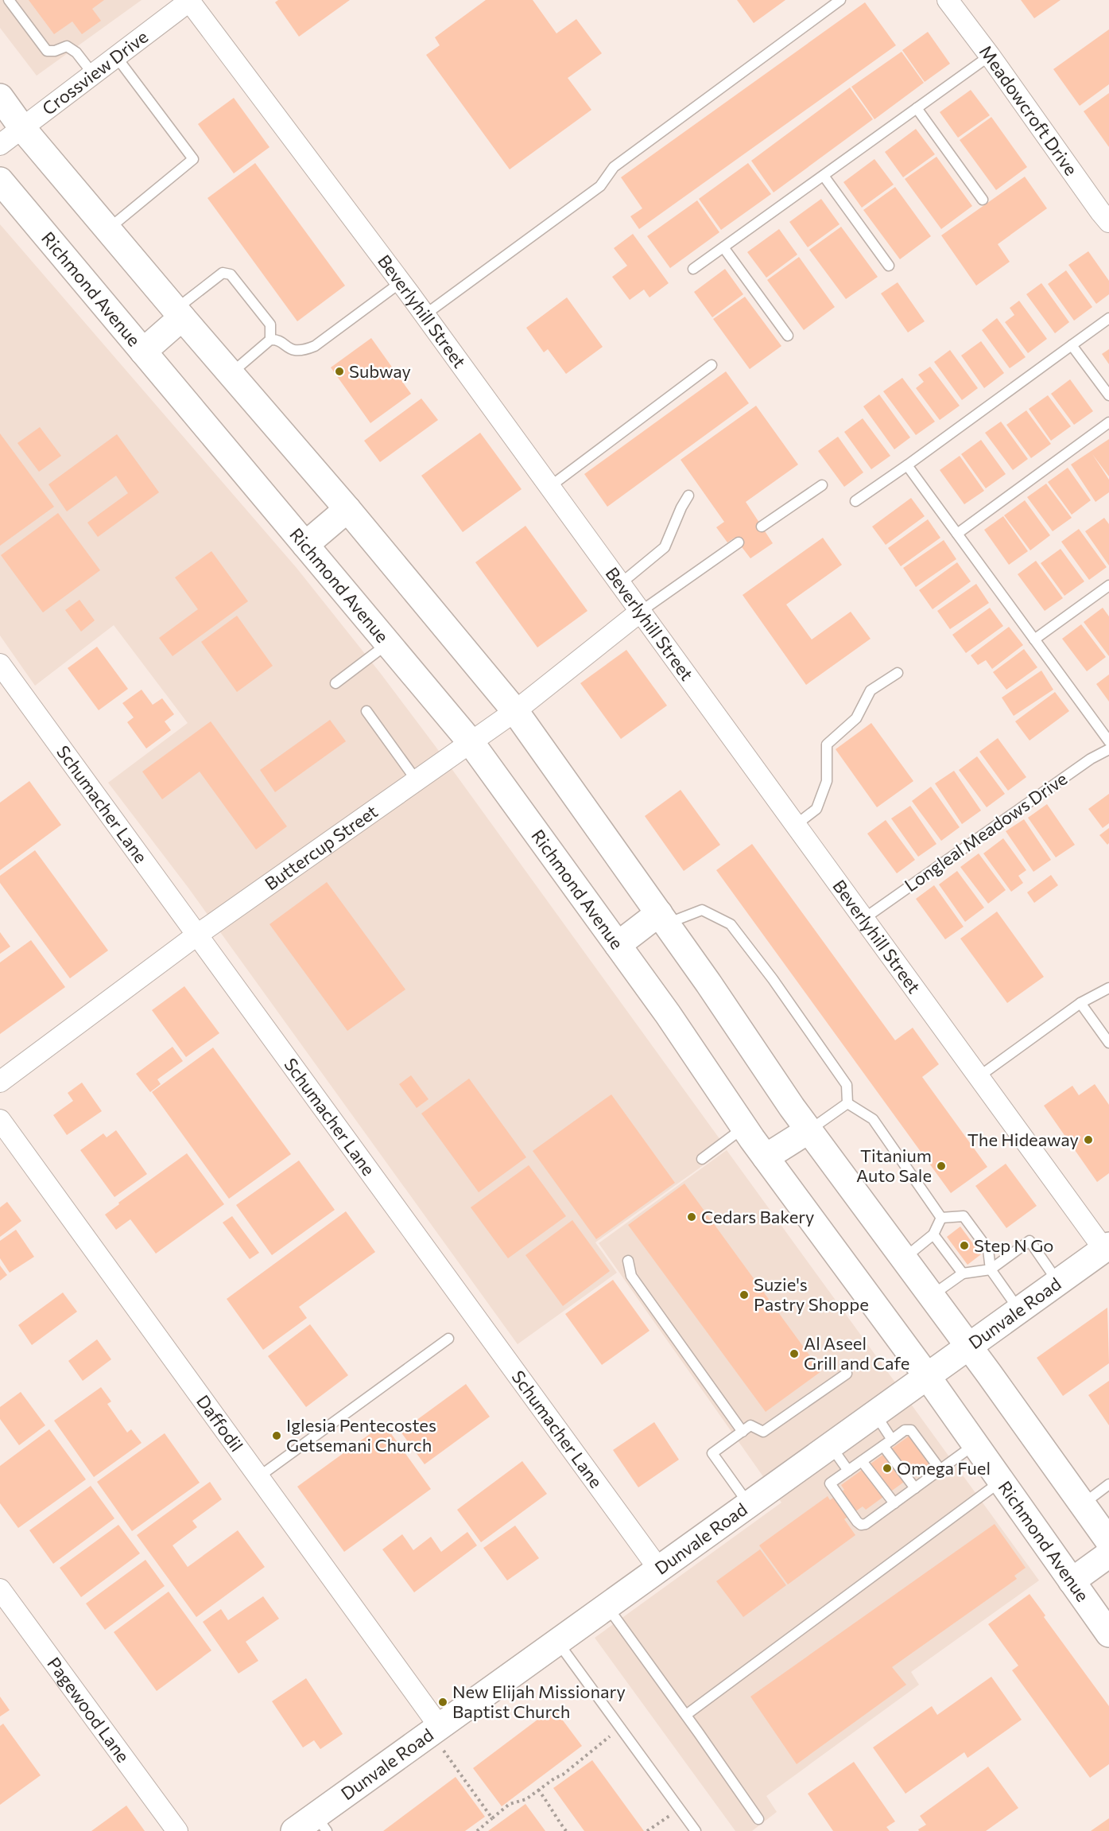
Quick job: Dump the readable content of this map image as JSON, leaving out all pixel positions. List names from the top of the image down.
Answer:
{
  "streets": {
    "main road": ["Richmond Avenue", "Dunvale Road"],
    "street": [
      "Crossview Drive",
      "Meadowcroft Drive",
      "Beverlyhill Street",
      "Schumacher Lane",
      "Buttercup Street",
      "Daffodil",
      "Pagewood Lane"
    ],
    "lane": ["Longleal Meadows Drive"]
  },
  "crossings": [
    ["Crossview Drive", "Beverlyhill Street"],
    ["Richmond Avenue", "Buttercup Street"],
    ["Richmond Avenue", "Dunvale Road"],
    ["Beverlyhill Street", "Longleal Meadows Drive"],
    ["Beverlyhill Street", "Buttercup Street"],
    ["Beverlyhill Street", "Dunvale Road"],
    ["Schumacher Lane", "Buttercup Street"],
    ["Schumacher Lane", "Dunvale Road"],
    ["Dunvale Road", "Daffodil"]
  ],
  "places": [
    "Subway",
    "The Hideaway",
    "Titanium Auto Sale",
    "Cedars Bakery",
    "Step N Go",
    "Suzie's Pastry Shoppe",
    "Al Aseel Grill and Cafe",
    "Iglesia Pentecostes Getsemani Church",
    "Omega Fuel",
    "New Elijah Missionary Baptist Church"
  ]
}
